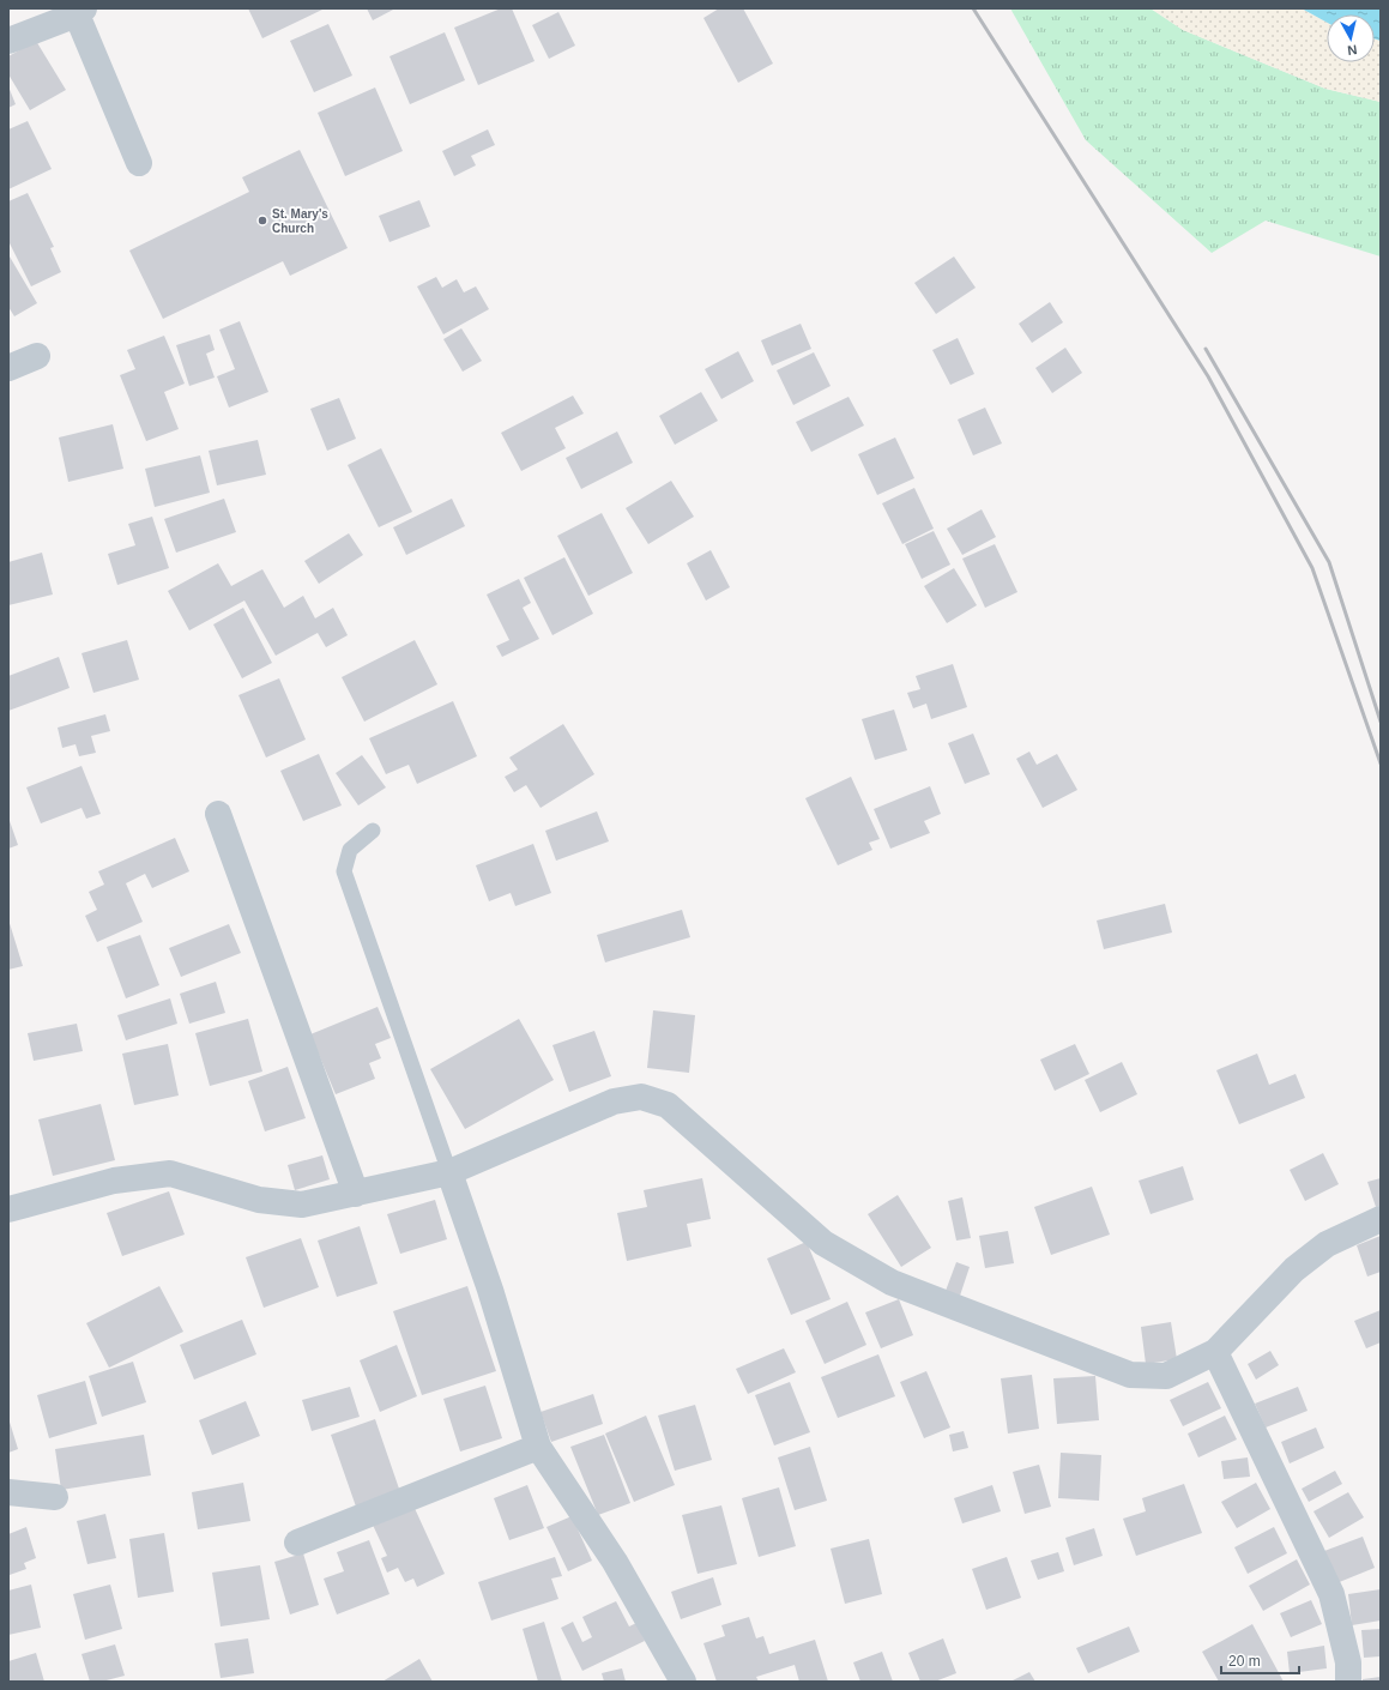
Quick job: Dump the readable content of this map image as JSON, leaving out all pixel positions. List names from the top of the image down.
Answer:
{
  "places": ["St. Mary's Church"],
  "scale_bar": "20 m",
  "north": "bottom"
}
